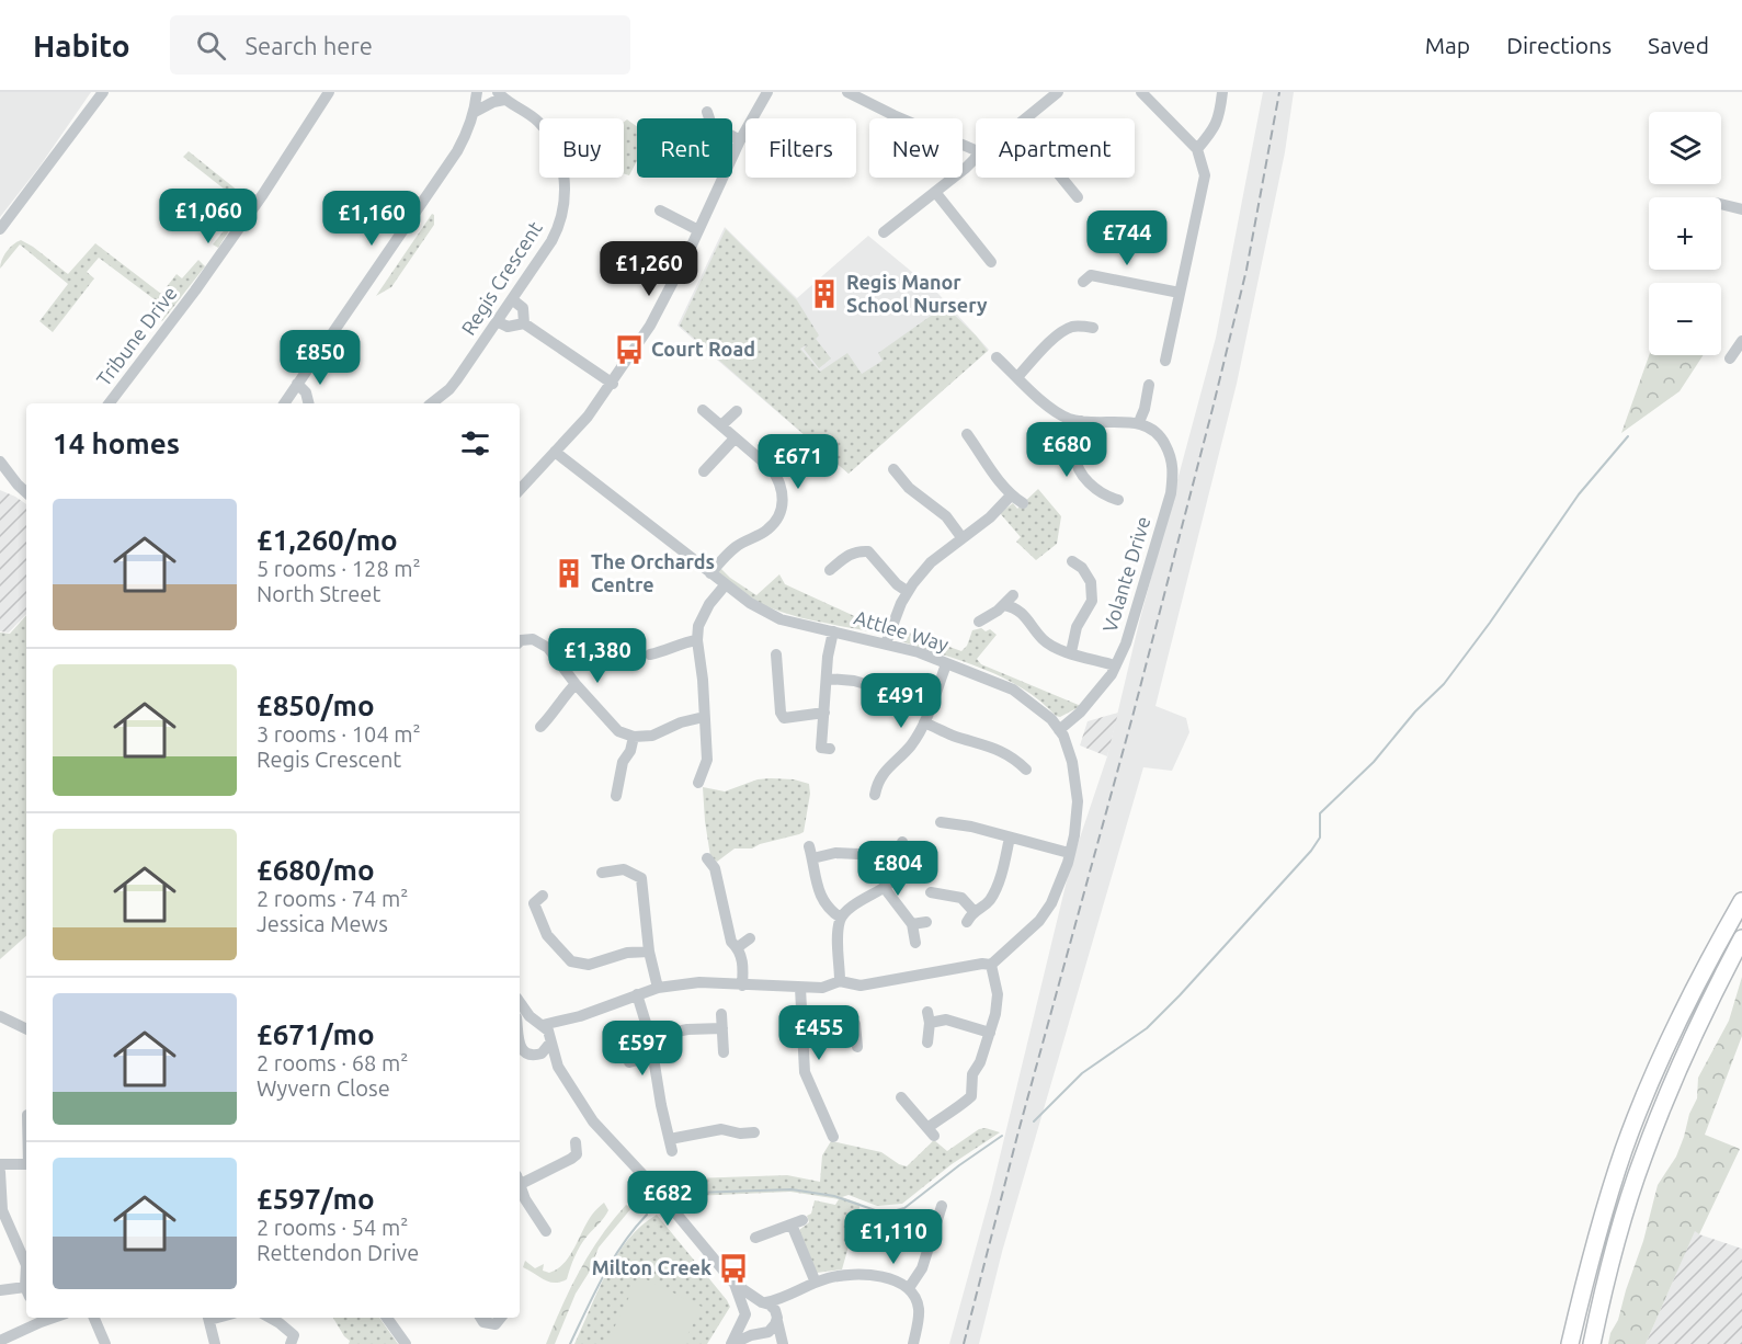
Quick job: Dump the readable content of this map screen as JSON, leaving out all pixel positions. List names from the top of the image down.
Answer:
{
  "streets": {
    "street": [
      "Regis Crescent",
      "Tribune Drive",
      "Volante Drive",
      "Attlee Way"
    ]
  },
  "crossings": [
    ["Volante Drive", "Attlee Way"]
  ],
  "places": {
    "building": ["Regis Manor School Nursery", "The Orchards Centre"],
    "bus stop": ["Court Road", "Milton Creek"]
  },
  "page": {
    "header": "Habito",
    "search": "Search here",
    "nav": ["Map", "Directions", "Saved"],
    "map_buttons": ["+", "−"],
    "chip": [
      "Buy",
      "Rent",
      "Filters",
      "New",
      "Apartment"
    ],
    "price": [
      "£1,060",
      "£1,160",
      "£744",
      "£1,260",
      "£850",
      "£680",
      "£671",
      "£1,380",
      "£491",
      "£804",
      "£455",
      "£597",
      "£682",
      "£1,110"
    ],
    "heading": "14 homes",
    "list": [
      {
        "name": "£1,260/mo",
        "note": "5 rooms · 128 m² · North Street"
      },
      {
        "name": "£850/mo",
        "note": "3 rooms · 104 m² · Regis Crescent"
      },
      {
        "name": "£680/mo",
        "note": "2 rooms · 74 m² · Jessica Mews"
      },
      {
        "name": "£671/mo",
        "note": "2 rooms · 68 m² · Wyvern Close"
      },
      {
        "name": "£597/mo",
        "note": "2 rooms · 54 m² · Rettendon Drive"
      }
    ]
  }
}
